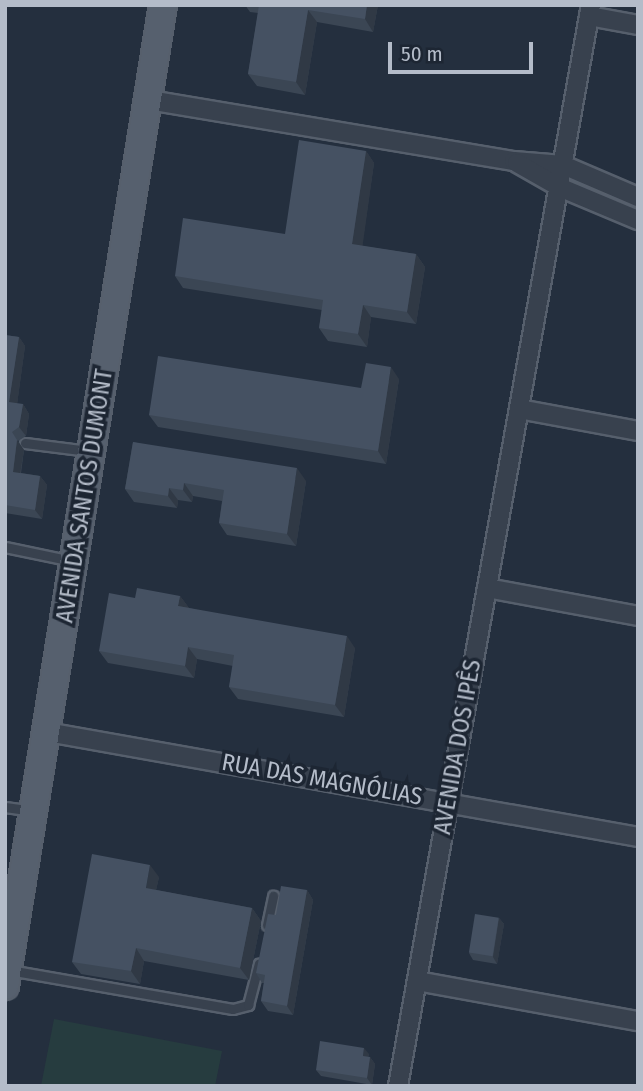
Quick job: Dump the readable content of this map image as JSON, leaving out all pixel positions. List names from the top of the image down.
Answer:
{
  "streets": {
    "main road": ["AVENIDA SANTOS DUMONT"],
    "street": ["AVENIDA DOS IPÊS", "RUA DAS MAGNÓLIAS"]
  },
  "crossings": [
    ["AVENIDA SANTOS DUMONT", "RUA DAS MAGNÓLIAS"],
    ["AVENIDA DOS IPÊS", "RUA DAS MAGNÓLIAS"]
  ],
  "scale_bar": "50 m"
}
